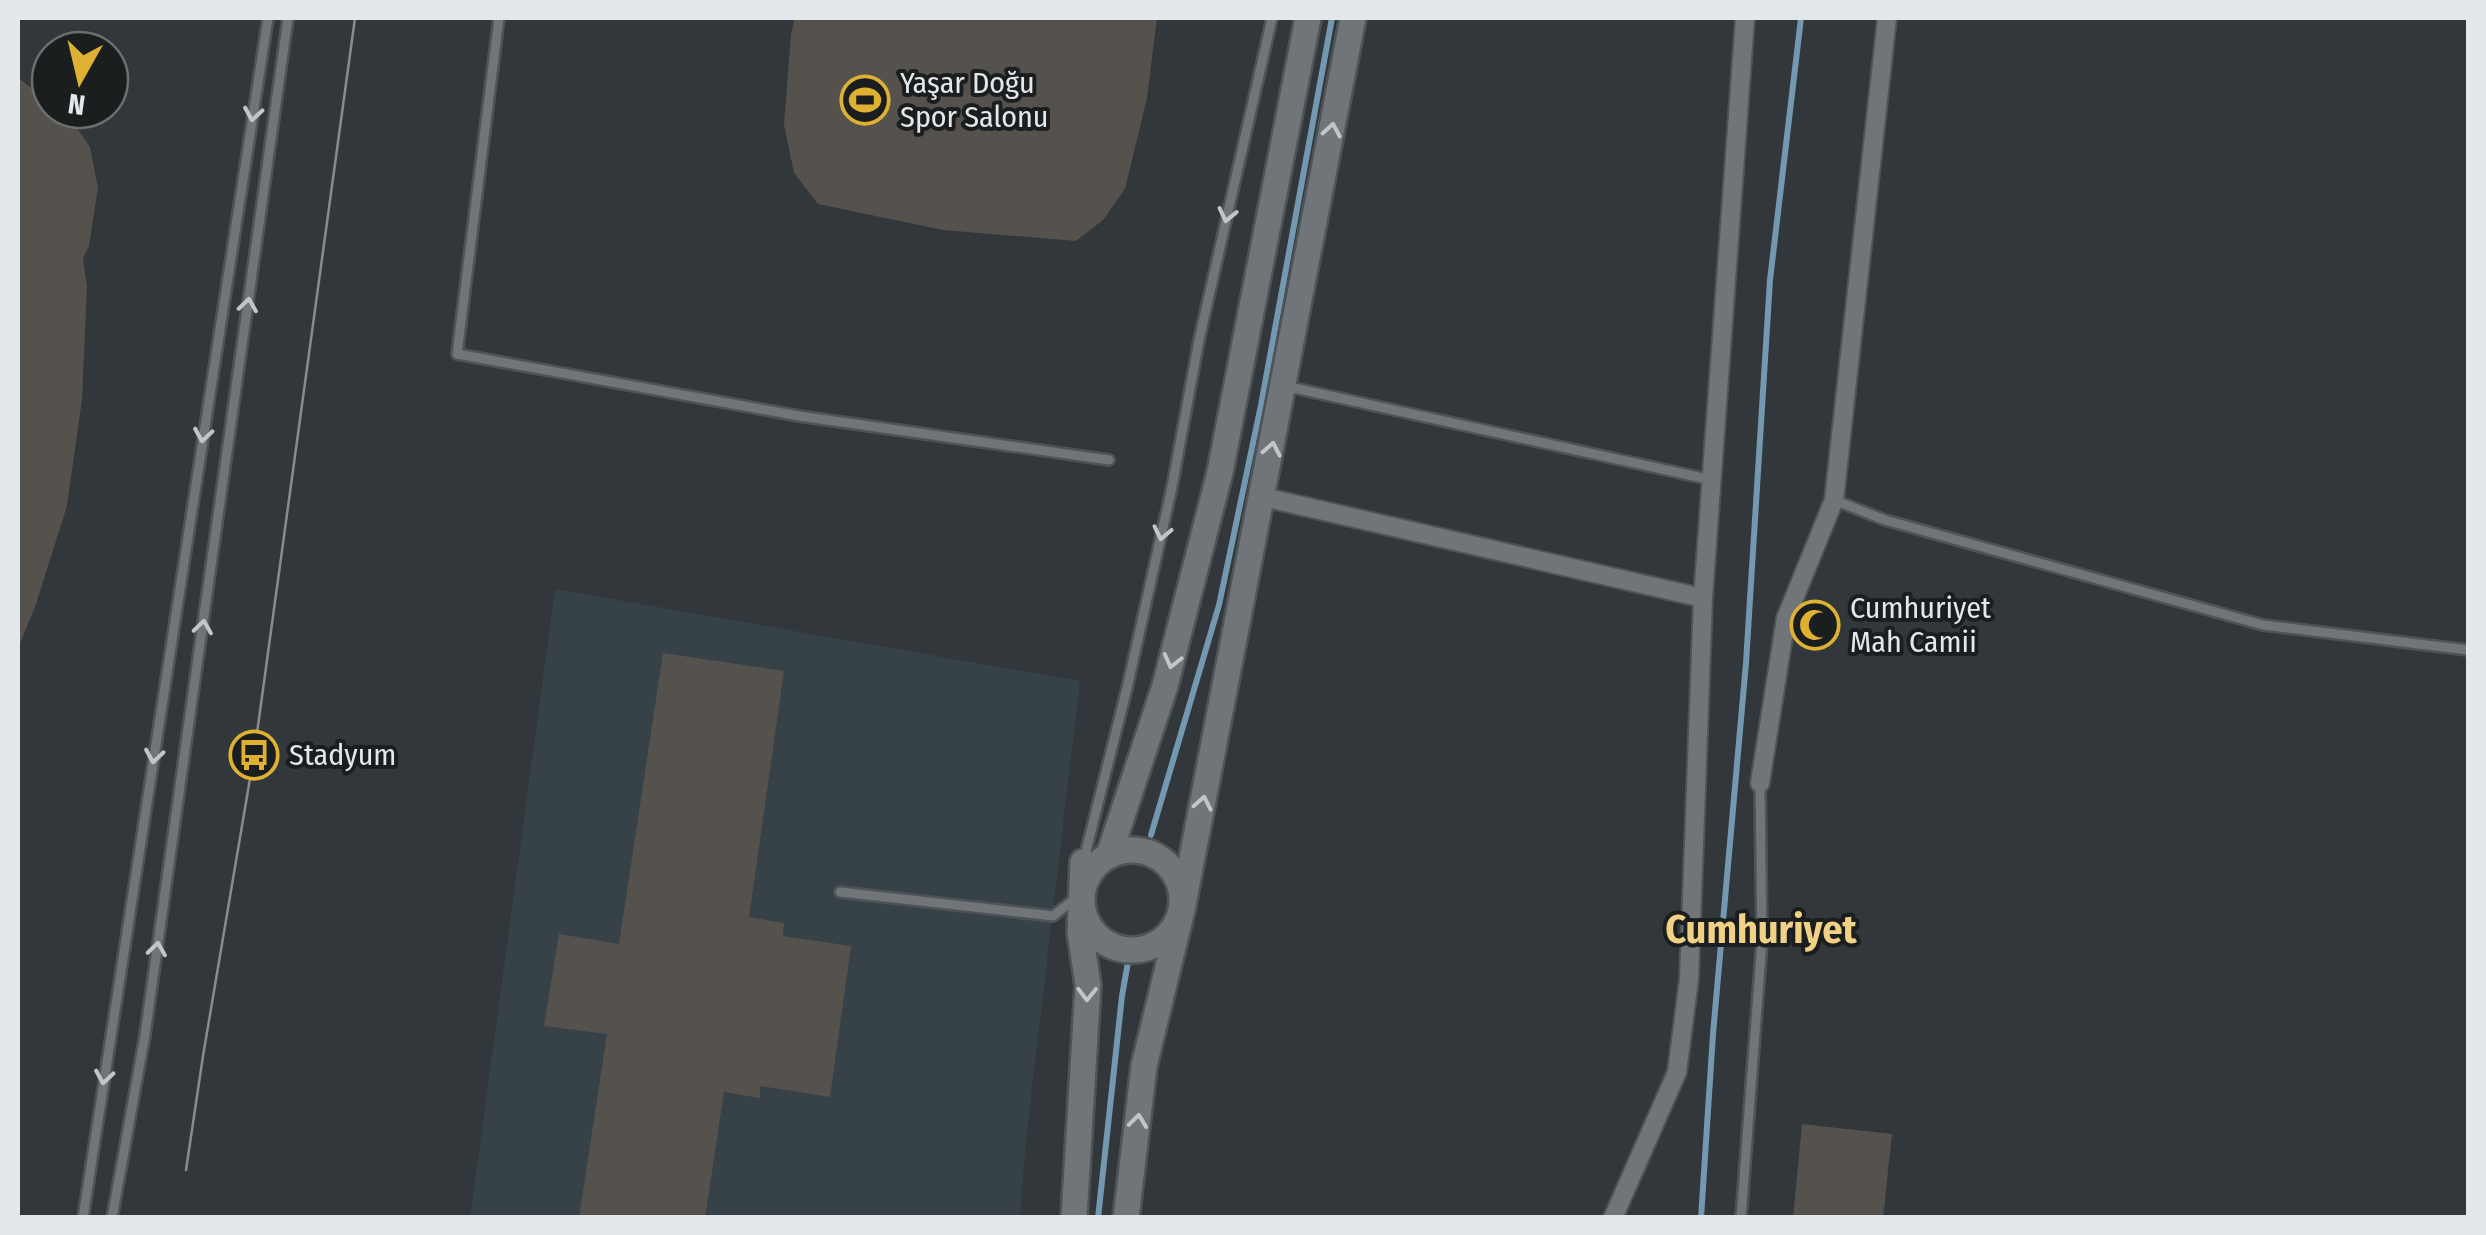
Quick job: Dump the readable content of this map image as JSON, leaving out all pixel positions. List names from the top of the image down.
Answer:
{
  "districts": ["Cumhuriyet"],
  "places": {
    "sports": ["Yaşar Doğu Spor Salonu"],
    "mosque": ["Cumhuriyet Mah Camii"],
    "bus stop": ["Stadyum"]
  },
  "north": "bottom"
}
